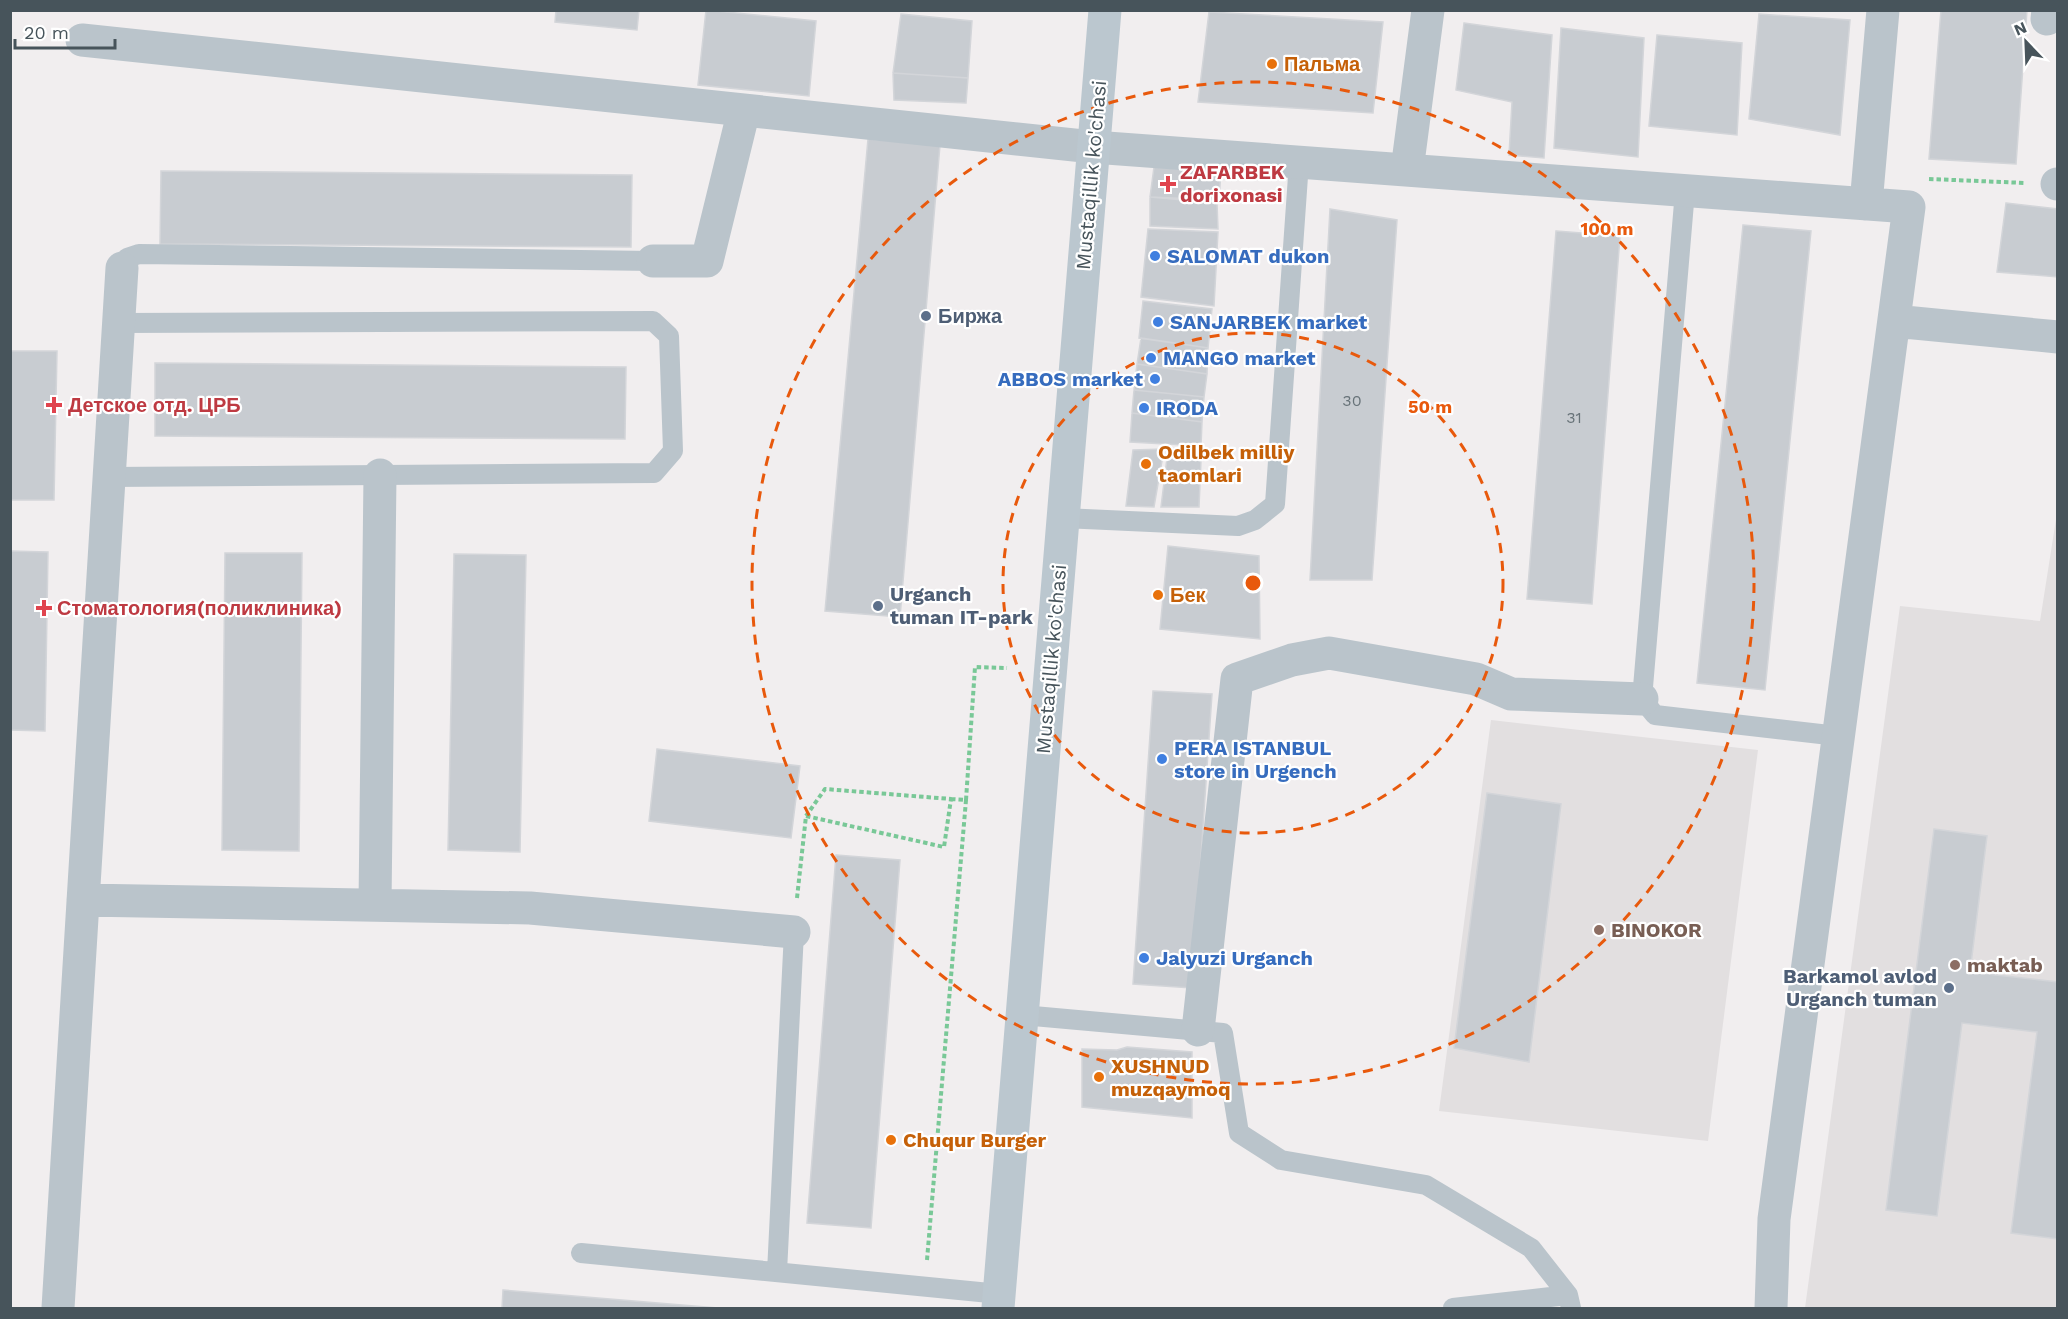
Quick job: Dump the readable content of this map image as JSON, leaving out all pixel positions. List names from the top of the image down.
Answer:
{
  "streets": {
    "main road": ["Mustaqillik ko'chasi"]
  },
  "places": {
    "other": [
      "Пальма",
      "SALOMAT dukon",
      "Биржа",
      "SANJARBEK market",
      "MANGO market",
      "ABBOS market",
      "IRODA",
      "Odilbek milliy taomlari",
      "Бек",
      "Urganch tuman IT-park",
      "PERA ISTANBUL store in Urgench",
      "BINOKOR",
      "Jalyuzi Urganch",
      "maktab",
      "Barkamol avlod Urganch tuman",
      "XUSHNUD muzqaymoq",
      "Chuqur Burger"
    ],
    "health": ["ZAFARBEK dorixonasi", "Детское отд. ЦРБ", "Стоматология(поликлиника)"]
  },
  "house_numbers": ["30", "31"],
  "scale_bar": "20 m",
  "north": "top left",
  "rings": ["100 m", "50 m"]
}
